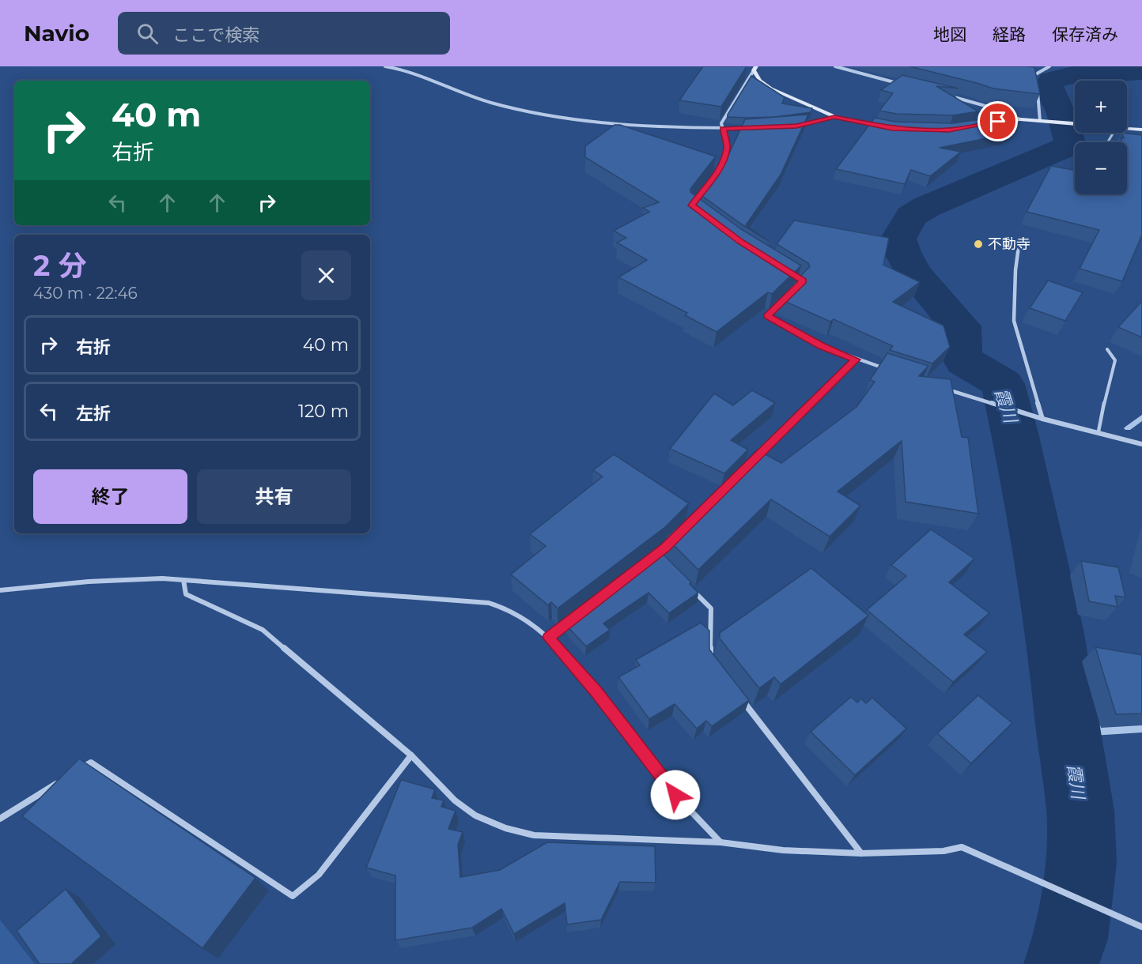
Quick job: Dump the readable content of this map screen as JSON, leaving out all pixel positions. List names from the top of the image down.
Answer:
{
  "water": ["霞川"],
  "places": ["不動寺"],
  "page": {
    "header": "Navio",
    "search": "ここで検索",
    "nav": ["地図", "経路", "保存済み"],
    "map_buttons": ["+", "−"],
    "turn": ["40 m", "右折"],
    "heading": ["2 分", "430 m · 22:46"],
    "list": [
      {
        "name": "右折",
        "value": "40 m"
      },
      {
        "name": "左折",
        "value": "120 m"
      }
    ],
    "buttons": ["終了", "共有"]
  }
}
